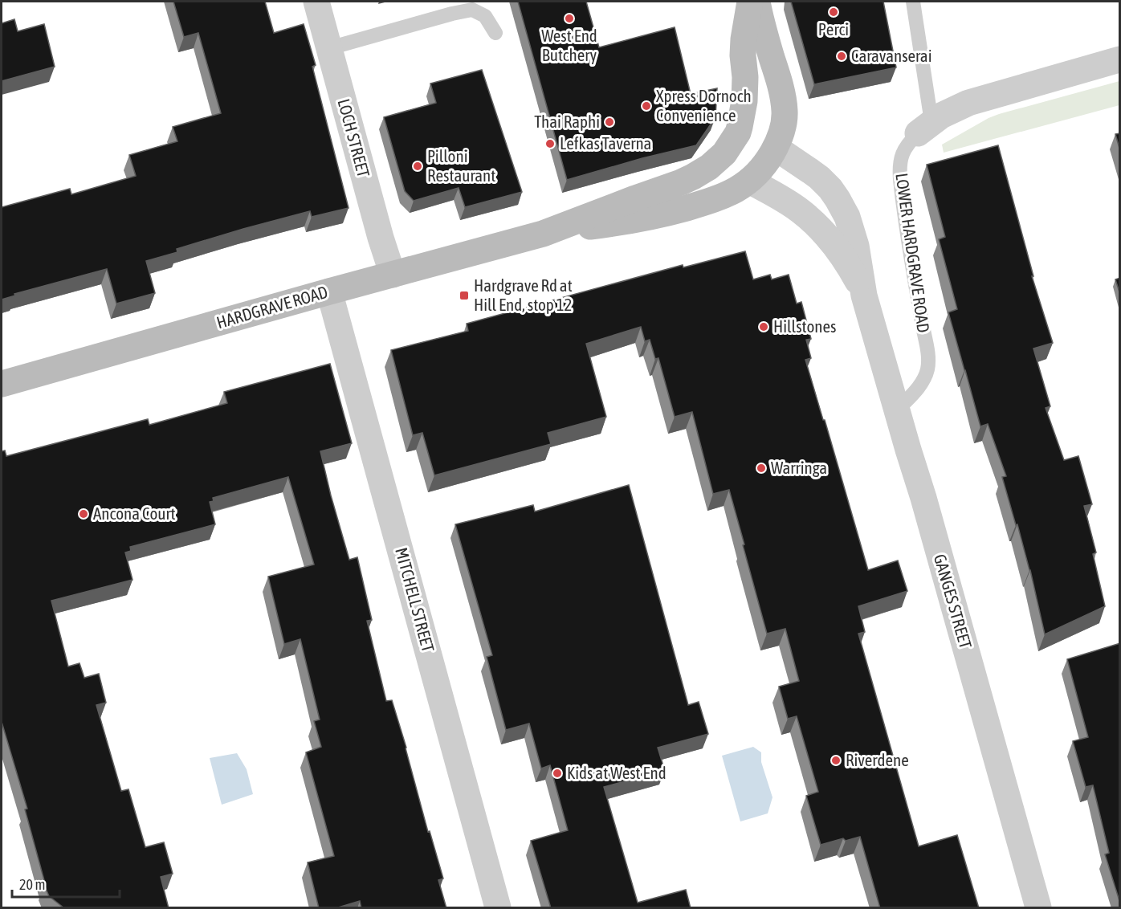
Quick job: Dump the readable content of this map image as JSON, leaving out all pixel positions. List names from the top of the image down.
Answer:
{
  "streets": {
    "street": [
      "LOCH STREET",
      "LOWER HARDGRAVE ROAD",
      "HARDGRAVE ROAD",
      "MITCHELL STREET",
      "GANGES STREET"
    ]
  },
  "crossings": [
    ["LOCH STREET", "HARDGRAVE ROAD"],
    ["LOWER HARDGRAVE ROAD", "GANGES STREET"],
    ["HARDGRAVE ROAD", "MITCHELL STREET"],
    ["HARDGRAVE ROAD", "GANGES STREET"]
  ],
  "places": {
    "other": [
      "Perci",
      "West End Butchery",
      "Caravanserai",
      "Xpress Dornoch Convenience",
      "Thai Raphi",
      "Lefkas Taverna",
      "Pilloni Restaurant",
      "Hillstones",
      "Warringa",
      "Ancona Court",
      "Riverdene",
      "Kids at West End"
    ],
    "transit": ["Hardgrave Rd at Hill End, stop 12"]
  },
  "scale_bar": "20 m"
}
